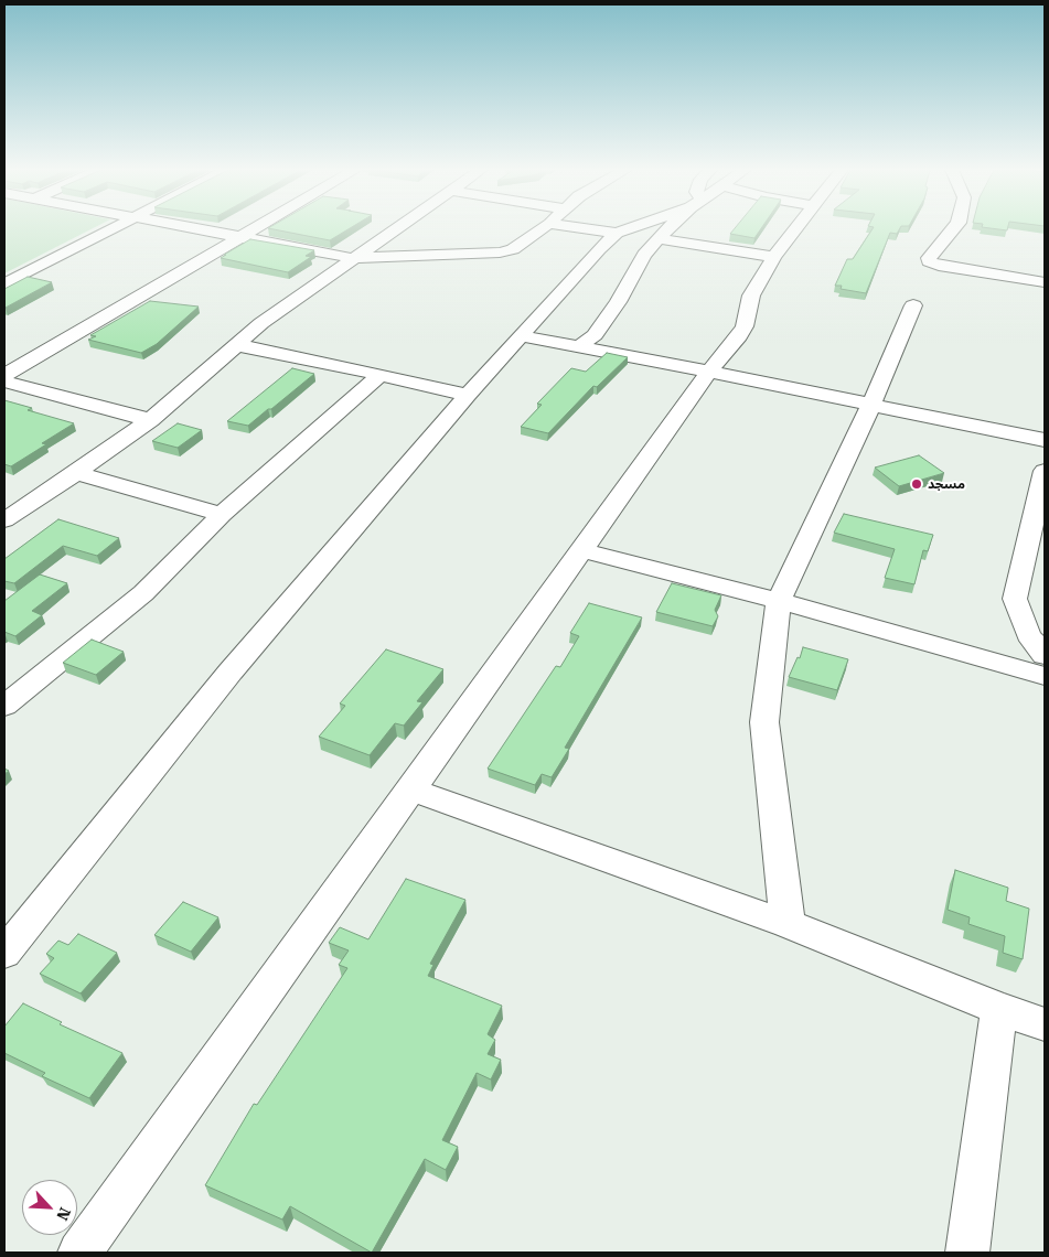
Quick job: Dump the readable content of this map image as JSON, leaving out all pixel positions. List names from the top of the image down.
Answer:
{
  "places": ["مسجد"],
  "north": "bottom right"
}
